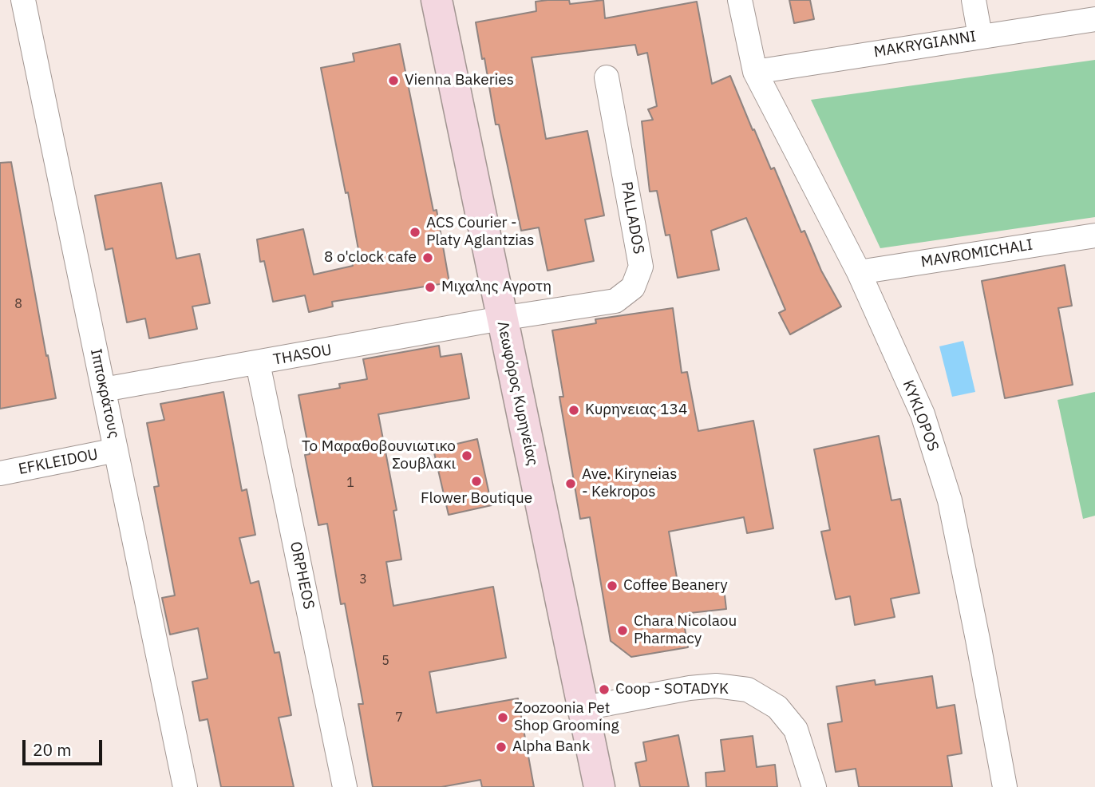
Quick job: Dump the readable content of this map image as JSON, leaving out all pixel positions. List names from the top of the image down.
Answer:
{
  "streets": {
    "main road": ["Λεωφόρος Κυρηνείας"],
    "street": [
      "MAKRYGIANNI",
      "PALLADOS",
      "MAVROMICHALI",
      "THASOU",
      "Ιπποκράτους",
      "KYKLOPOS",
      "EFKLEIDOU",
      "ORPHEOS"
    ]
  },
  "crossings": [
    ["MAKRYGIANNI", "KYKLOPOS"],
    ["PALLADOS", "THASOU"],
    ["PALLADOS", "Λεωφόρος Κυρηνείας"],
    ["MAVROMICHALI", "KYKLOPOS"],
    ["THASOU", "Ιπποκράτους"],
    ["THASOU", "Λεωφόρος Κυρηνείας"],
    ["THASOU", "ORPHEOS"],
    ["Ιπποκράτους", "EFKLEIDOU"]
  ],
  "places": [
    "Vienna Bakeries",
    "ACS Courier - Platy Aglantzias",
    "8 o'clock cafe",
    "Μιχαλης Αγροτη",
    "Κυρηνειας 134",
    "Το Μαραθοβουνιωτικο Σουβλακι",
    "Flower Boutique",
    "Ave. Kiryneias - Kekropos",
    "Coffee Beanery",
    "Chara Nicolaou Pharmacy",
    "Coop - SOTADYK",
    "Zoozoonia Pet Shop Grooming",
    "Alpha Bank"
  ],
  "house_numbers": [
    "8",
    "1",
    "3",
    "5",
    "7"
  ],
  "scale_bar": "20 m"
}
